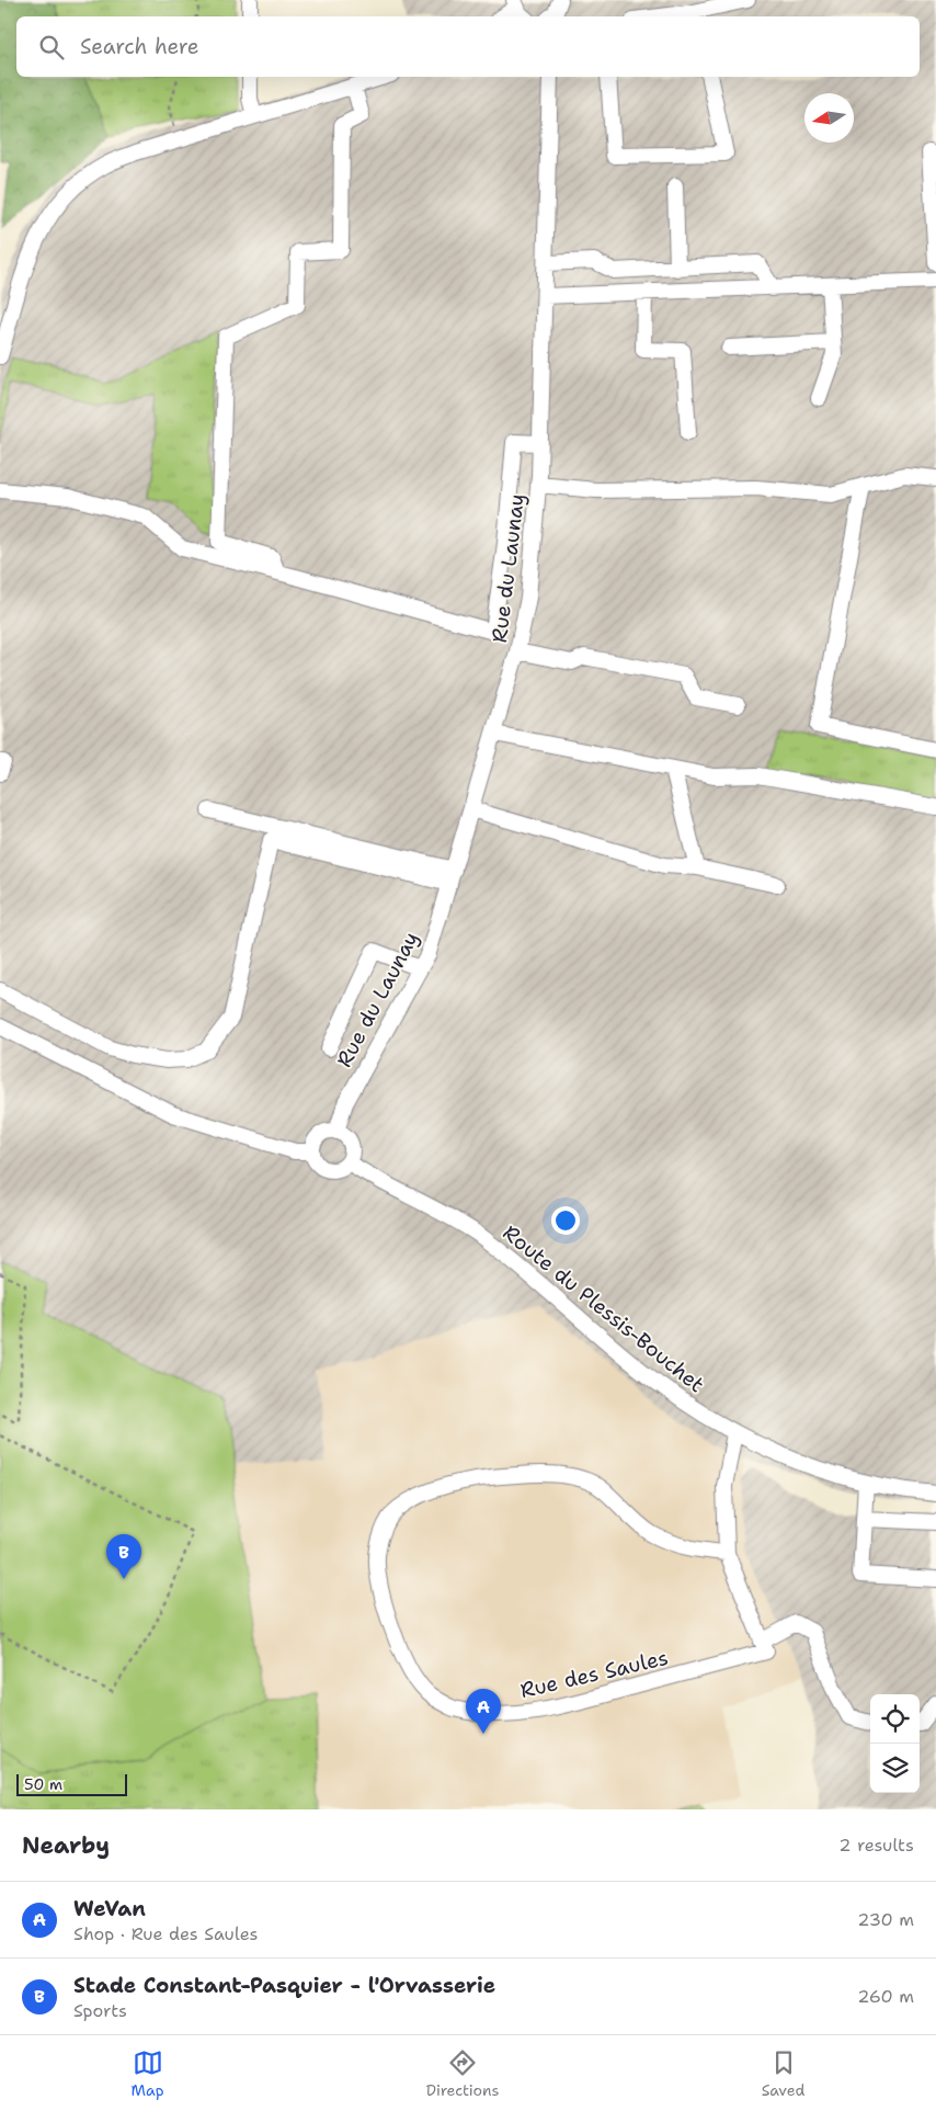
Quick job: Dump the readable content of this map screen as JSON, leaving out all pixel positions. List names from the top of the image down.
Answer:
{
  "streets": {
    "street": ["Rue du Launay", "Route du Plessis-Bouchet", "Rue des Saules"]
  },
  "crossings": [
    ["Rue du Launay", "Route du Plessis-Bouchet"]
  ],
  "scale_bar": "50 m",
  "north": "left",
  "page": {
    "search": "Search here",
    "pins": ["B", "A"],
    "scale": "50 m",
    "heading": ["Nearby", "2 results"],
    "list": [
      {
        "mark": "A",
        "name": "WeVan",
        "note": "Shop · Rue des Saules",
        "value": "230 m"
      },
      {
        "mark": "B",
        "name": "Stade Constant-Pasquier - l'Orvasserie",
        "note": "Sports",
        "value": "260 m"
      }
    ],
    "nav": ["Map", "Directions", "Saved"]
  }
}
